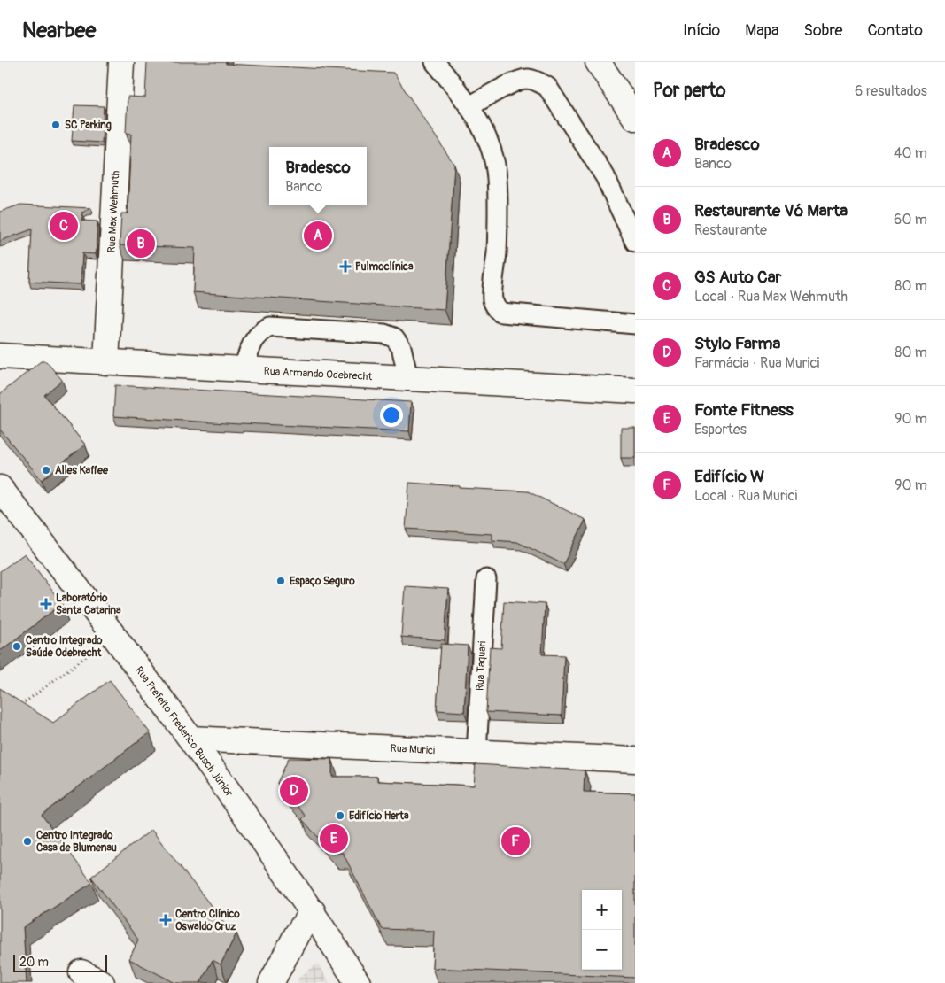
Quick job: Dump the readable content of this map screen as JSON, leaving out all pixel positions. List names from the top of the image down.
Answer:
{
  "streets": {
    "street": [
      "Rua Max Wehmuth",
      "Rua Armando Odebrecht",
      "Rua Prefeito Frederico Busch Júnior",
      "Rua Murici"
    ],
    "lane": ["Rua Taquari"]
  },
  "crossings": [
    ["Rua Max Wehmuth", "Rua Armando Odebrecht"],
    ["Rua Taquari", "Rua Murici"],
    ["Rua Prefeito Frederico Busch Júnior", "Rua Murici"]
  ],
  "places": {
    "other": [
      "SC Parking",
      "Alles Kaffee",
      "Espaço Seguro",
      "Centro Integrado Saúde Odebrecht",
      "Edifício Herta",
      "Centro Integrado Casa de Blumenau"
    ],
    "health": ["Pulmoclínica", "Laboratório Santa Catarina", "Centro Clínico Oswaldo Cruz"]
  },
  "scale_bar": "20 m",
  "page": {
    "header": "Nearbee",
    "nav": [
      "Início",
      "Mapa",
      "Sobre",
      "Contato"
    ],
    "heading": ["Por perto", "6 resultados"],
    "list": [
      {
        "mark": "A",
        "name": "Bradesco",
        "note": "Banco",
        "value": "40 m"
      },
      {
        "mark": "B",
        "name": "Restaurante Vó Marta",
        "note": "Restaurante",
        "value": "60 m"
      },
      {
        "mark": "C",
        "name": "GS Auto Car",
        "note": "Local · Rua Max Wehmuth",
        "value": "80 m"
      },
      {
        "mark": "D",
        "name": "Stylo Farma",
        "note": "Farmácia · Rua Murici",
        "value": "80 m"
      },
      {
        "mark": "E",
        "name": "Fonte Fitness",
        "note": "Esportes",
        "value": "90 m"
      },
      {
        "mark": "F",
        "name": "Edifício W",
        "note": "Local · Rua Murici",
        "value": "90 m"
      }
    ],
    "popup": ["Bradesco", "Banco"],
    "pins": [
      "C",
      "A",
      "B",
      "D",
      "E",
      "F"
    ],
    "map_buttons": ["+", "−"],
    "scale": "20 m"
  }
}
